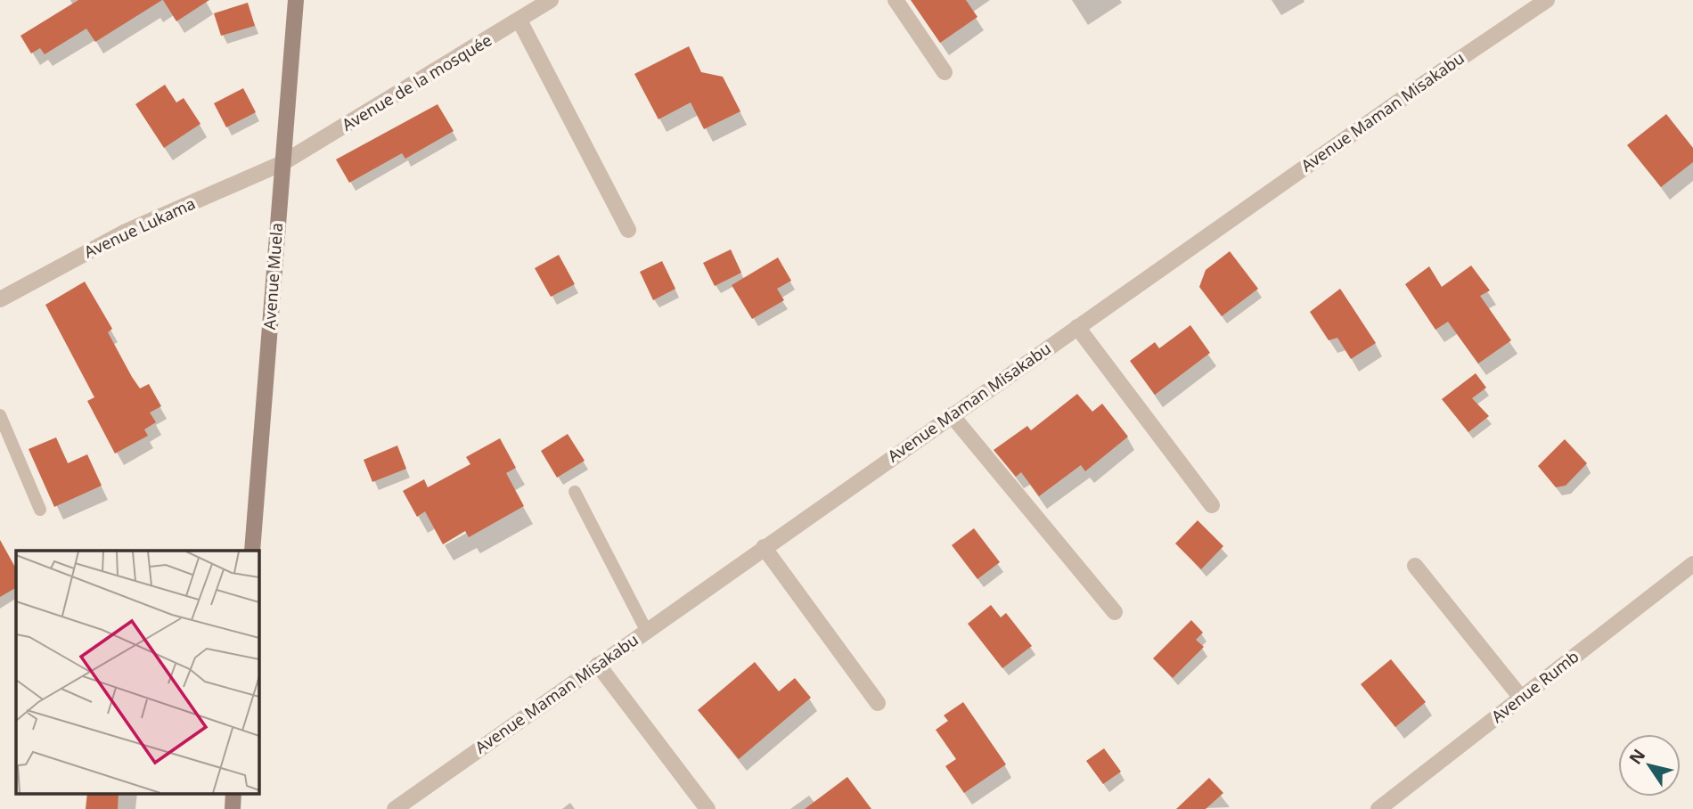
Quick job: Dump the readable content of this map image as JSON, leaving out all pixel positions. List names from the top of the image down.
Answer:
{
  "streets": {
    "street": [
      "Avenue de la mosquée",
      "Avenue Maman Misakabu",
      "Avenue Lukama",
      "Avenue Muela",
      "Avenue Rumb"
    ]
  },
  "crossings": [
    ["Avenue de la mosquée", "Avenue Lukama"],
    ["Avenue de la mosquée", "Avenue Muela"],
    ["Avenue Lukama", "Avenue Muela"]
  ],
  "north": "top left"
}
